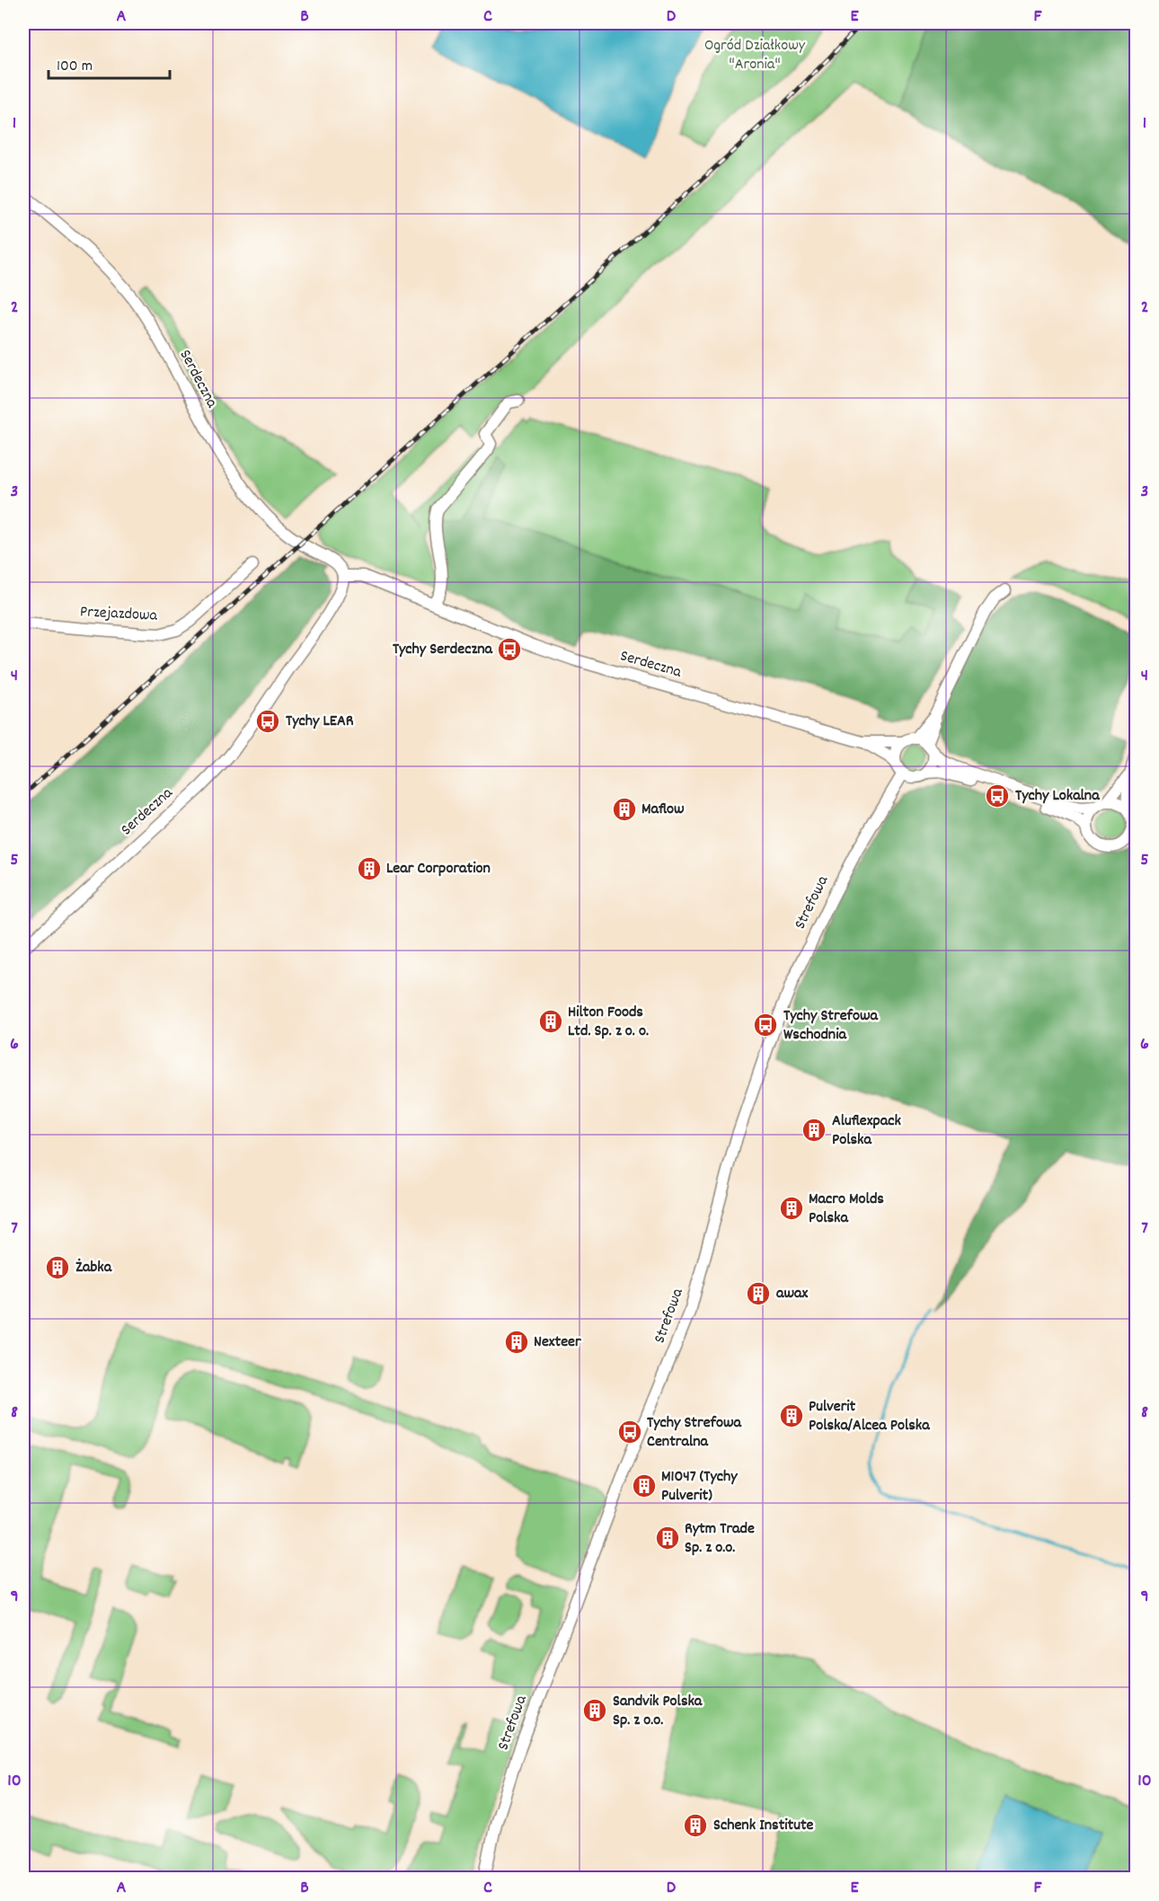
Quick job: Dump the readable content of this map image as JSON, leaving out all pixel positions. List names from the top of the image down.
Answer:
{
  "streets": {
    "street": ["Serdeczna", "Przejazdowa", "Strefowa"]
  },
  "crossings": [
    ["Serdeczna", "Strefowa"]
  ],
  "parks": ["Ogród Działkowy \"Aronia\""],
  "places": {
    "bus stop": [
      "Tychy Serdeczna",
      "Tychy LEAR",
      "Tychy Lokalna",
      "Tychy Strefowa Wschodnia",
      "Tychy Strefowa Centralna"
    ],
    "building": [
      "Maflow",
      "Lear Corporation",
      "Hilton Foods Ltd. Sp. z o. o.",
      "Aluflexpack Polska",
      "Macro Molds Polska",
      "Żabka",
      "awax",
      "Nexteer",
      "Pulverit Polska/Alcea Polska",
      "M1047 (Tychy Pulverit)",
      "Rytm Trade Sp. z o.o.",
      "Sandvik Polska Sp. z o.o.",
      "Schenk Institute"
    ]
  },
  "scale_bar": "100 m",
  "grid": {
    "columns": [
      "A",
      "B",
      "C",
      "D",
      "E",
      "F"
    ],
    "rows": [
      "1",
      "2",
      "3",
      "4",
      "5",
      "6",
      "7",
      "8",
      "9",
      "10"
    ]
  }
}
